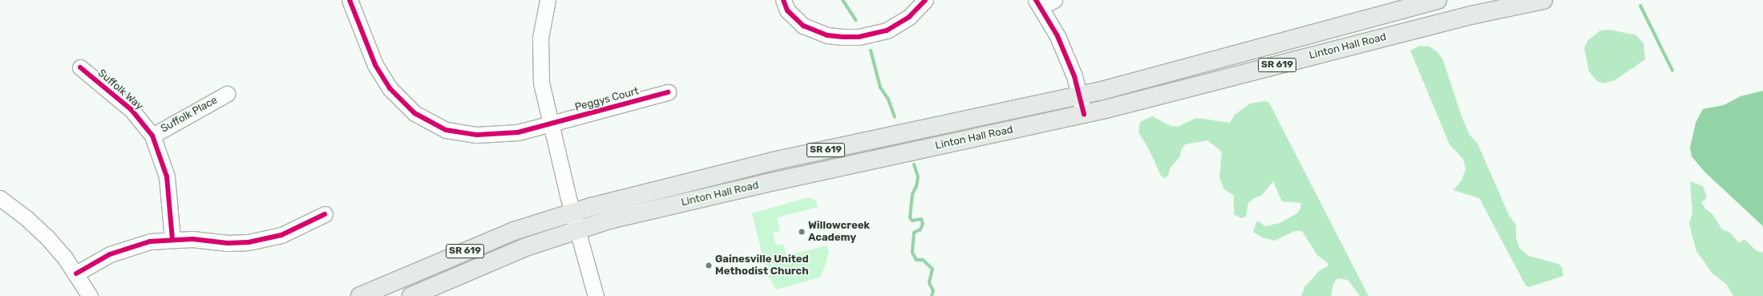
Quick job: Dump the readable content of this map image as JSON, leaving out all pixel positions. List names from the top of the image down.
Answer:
{
  "streets": {
    "main road": ["Linton Hall Road", "SR 619"],
    "street": ["Suffolk Way", "Peggys Court", "Suffolk Place"]
  },
  "crossings": [
    ["Suffolk Way", "Suffolk Place"]
  ],
  "places": ["Willowcreek Academy", "Gainesville United Methodist Church"]
}
